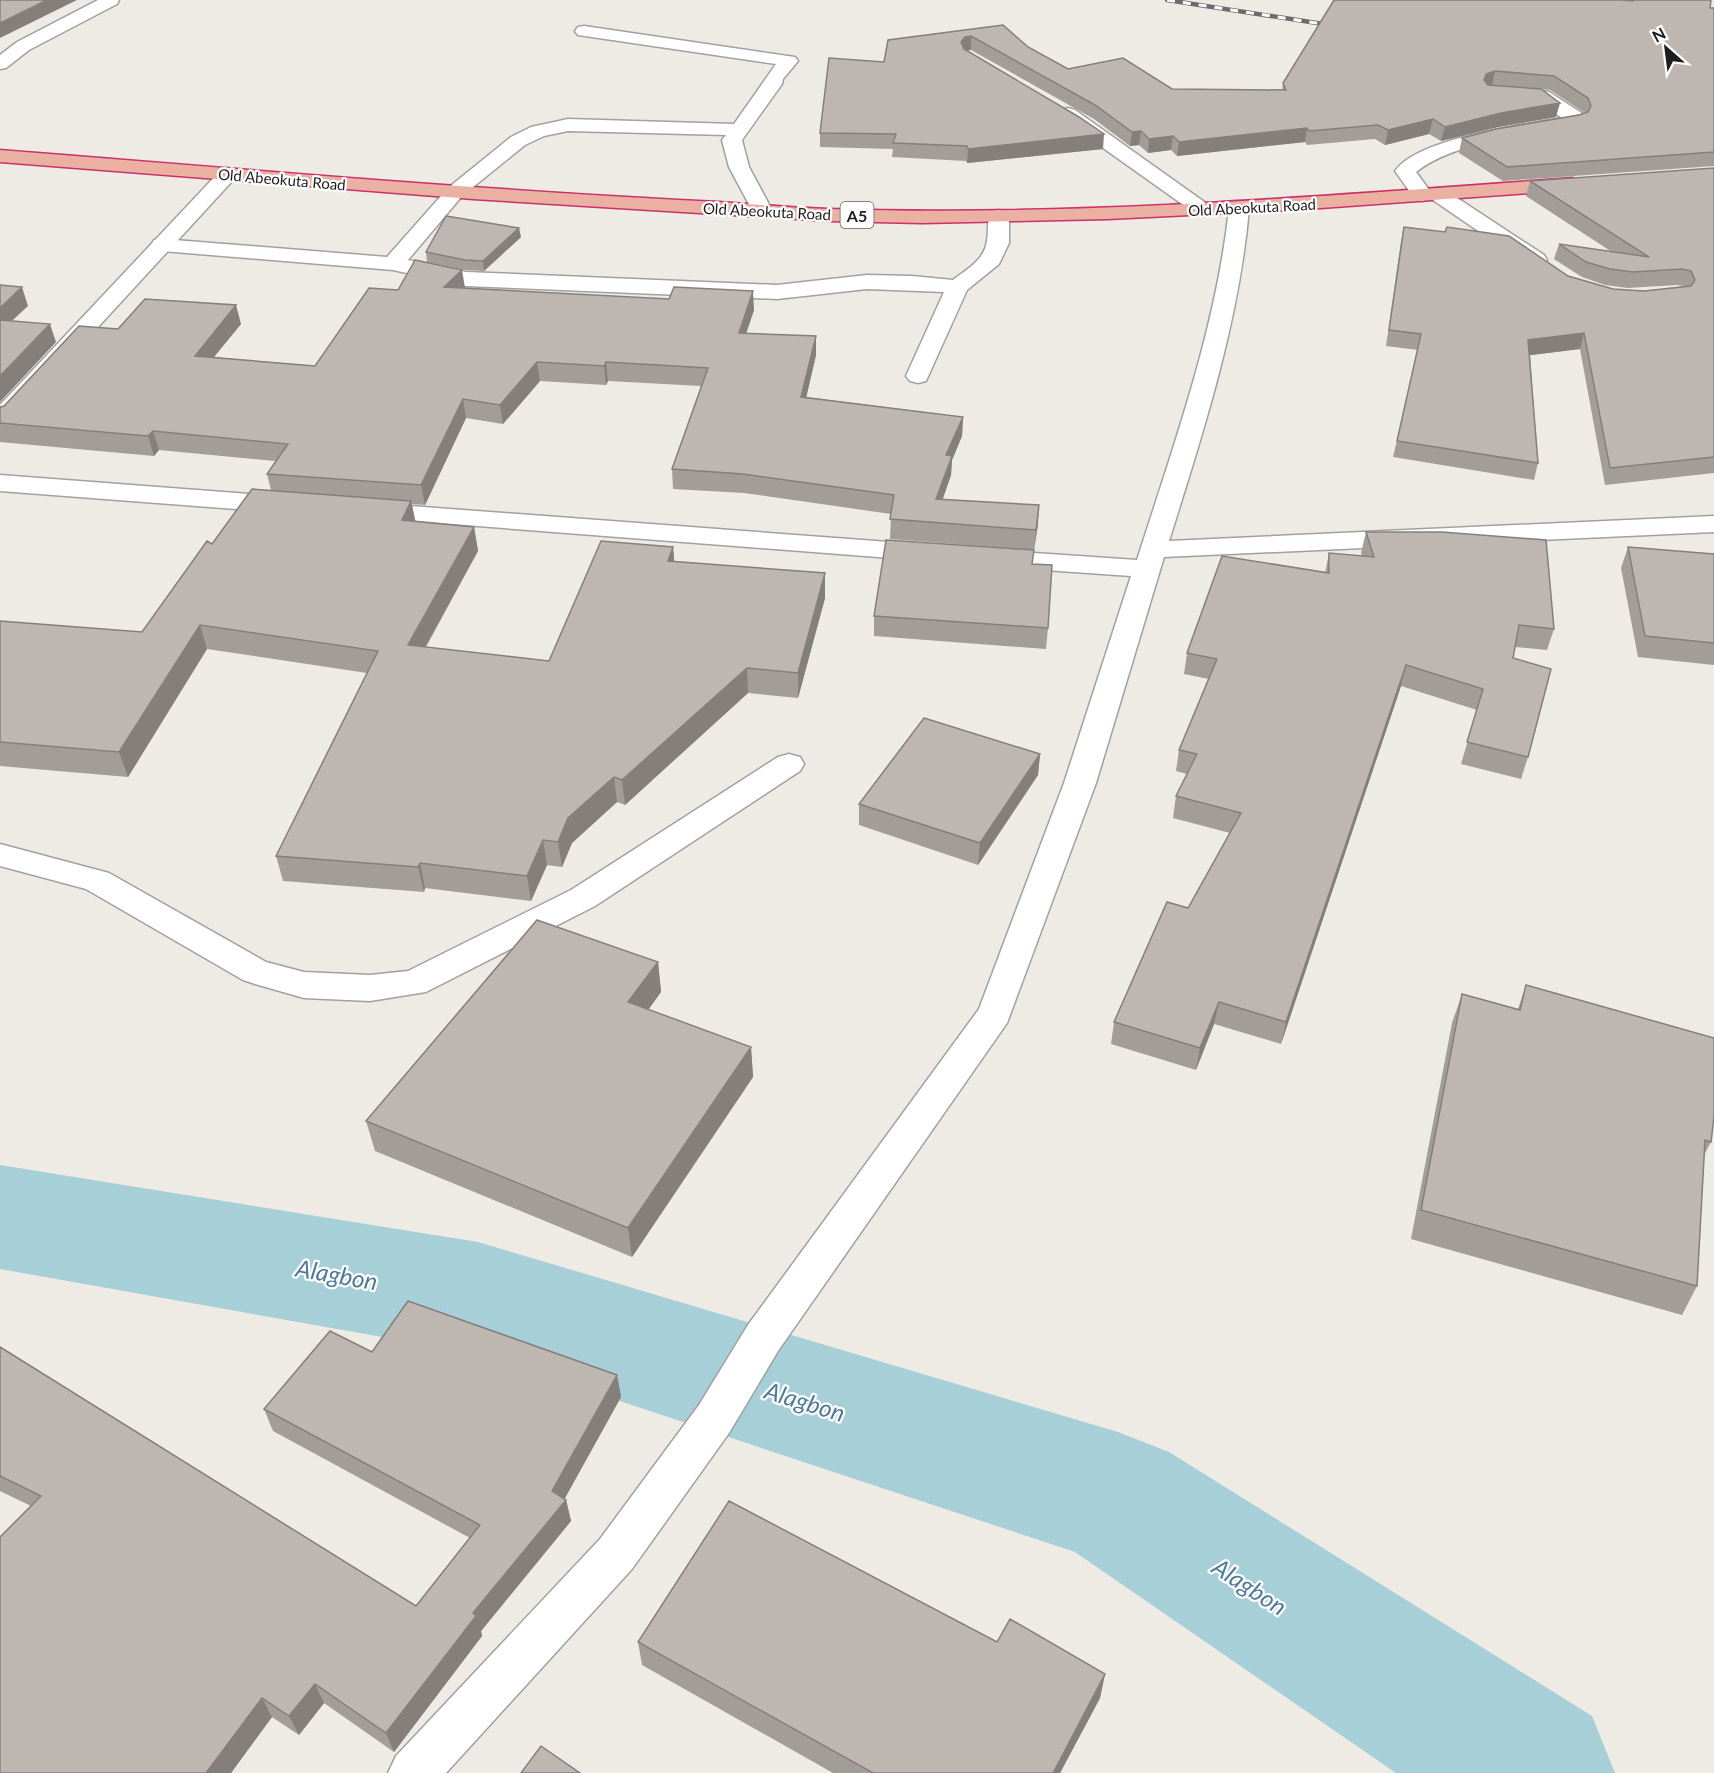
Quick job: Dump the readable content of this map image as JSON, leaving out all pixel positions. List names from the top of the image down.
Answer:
{
  "streets": {
    "highway": ["Old Abeokuta Road", "A5"]
  },
  "water": ["Alagbon"],
  "north": "top left"
}
